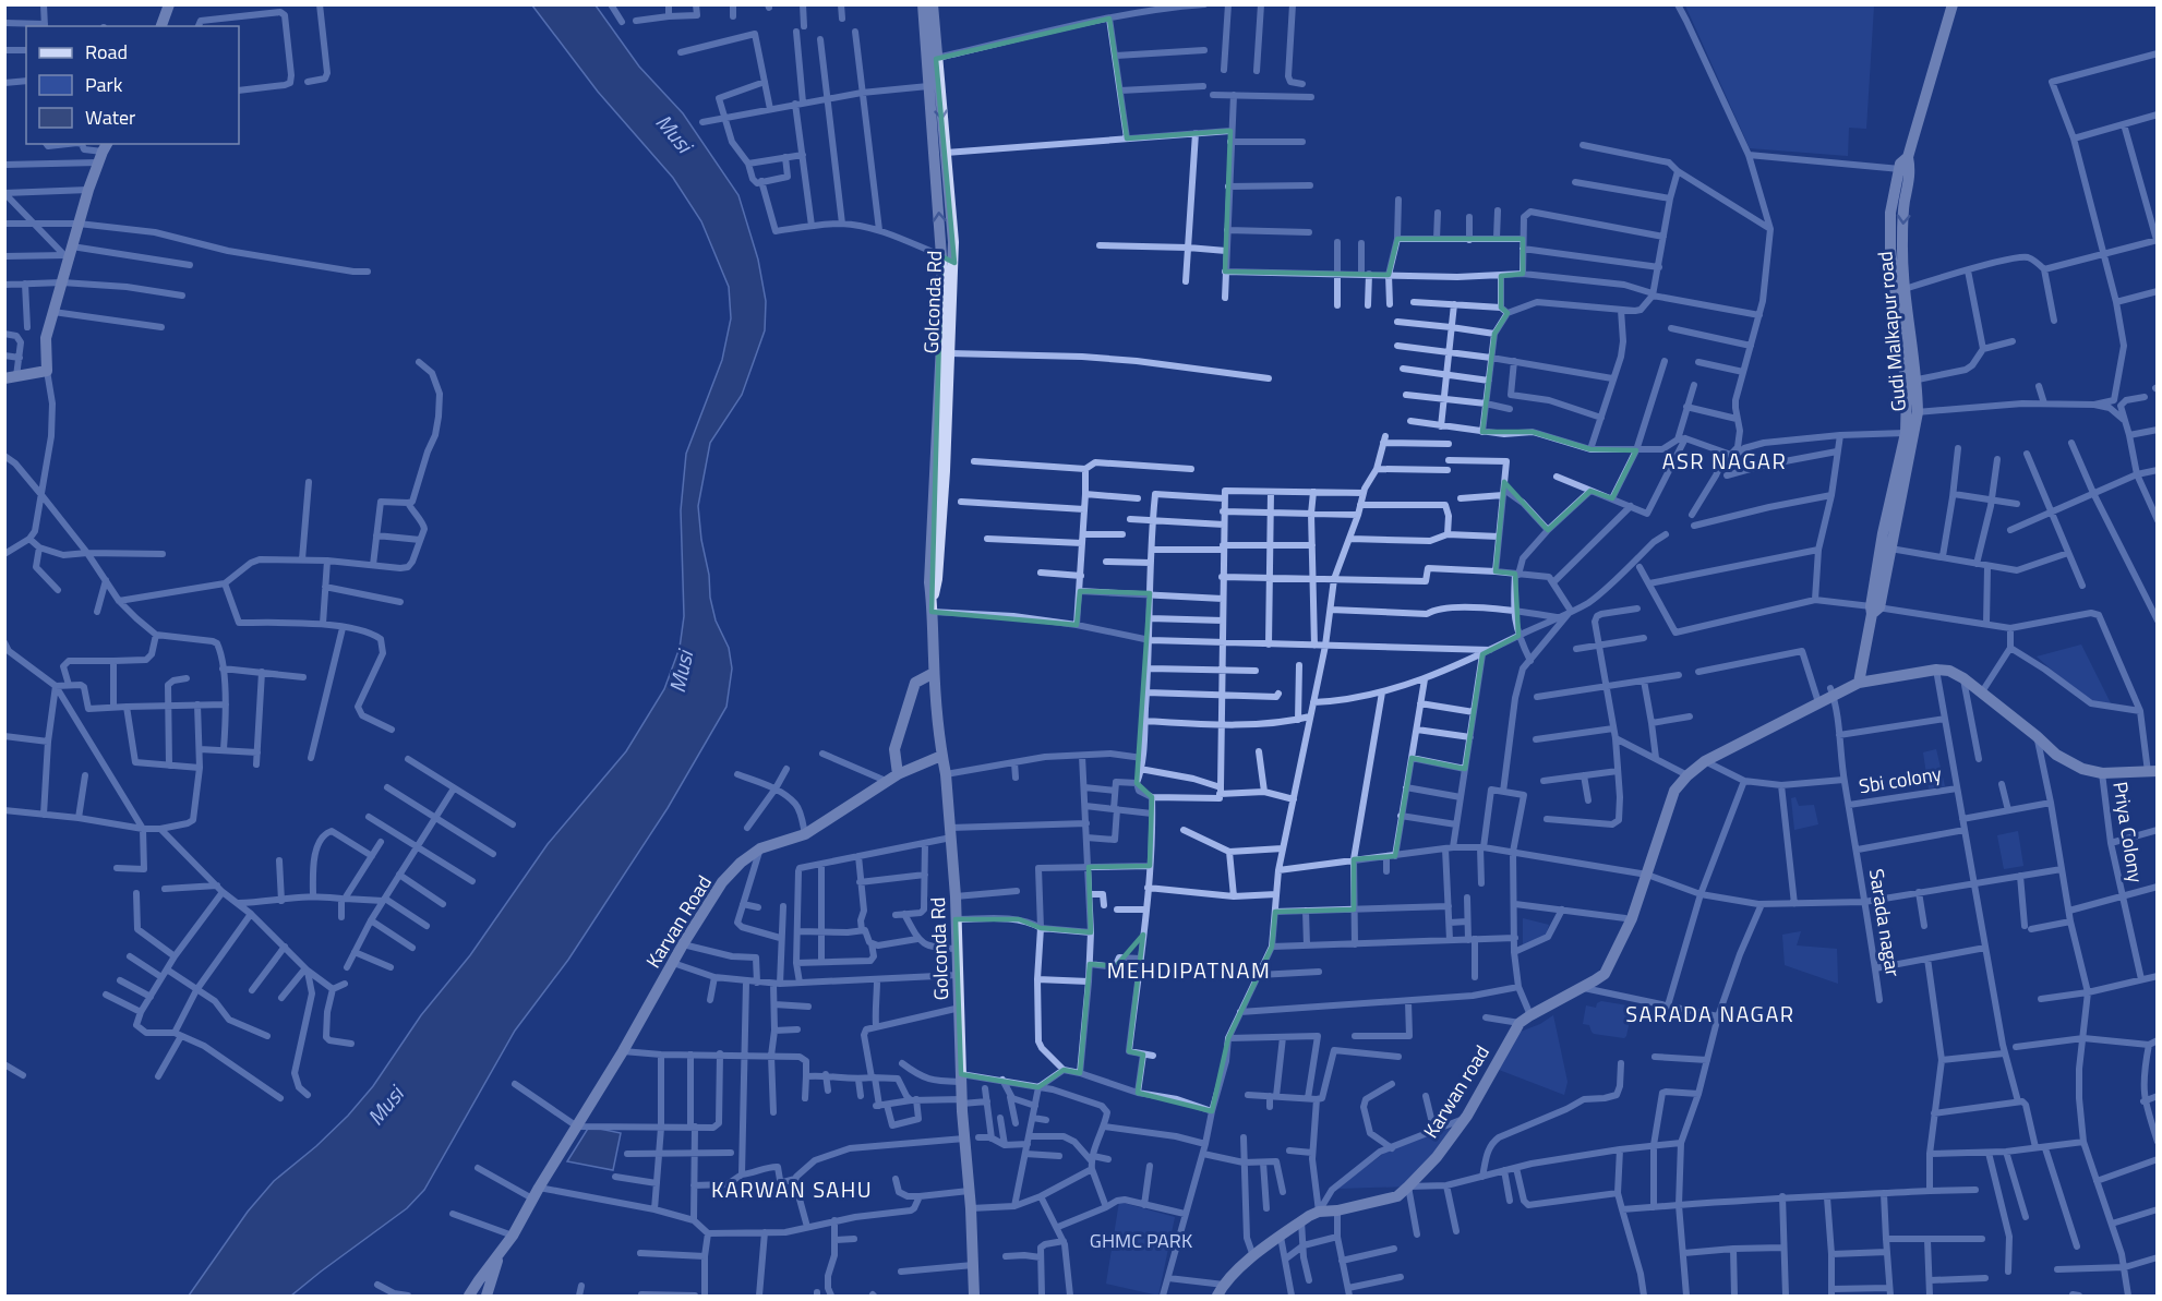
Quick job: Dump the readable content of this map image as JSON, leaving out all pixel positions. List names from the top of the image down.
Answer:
{
  "streets": {
    "street": [
      "Golconda Rd",
      "Gudi Malkapur road",
      "Sbi colony",
      "Priya Colony",
      "Karvan Road",
      "Sarada nagar",
      "Karwan road"
    ]
  },
  "crossings": [
    ["Golconda Rd", "Karvan Road"],
    ["Gudi Malkapur road", "Karwan road"],
    ["Sbi colony", "Sarada nagar"],
    ["Sarada nagar", "Karwan road"]
  ],
  "districts": [
    "ASR NAGAR",
    "MEHDIPATNAM",
    "SARADA NAGAR",
    "KARWAN SAHU"
  ],
  "water": ["Musi"],
  "parks": ["GHMC PARK"],
  "legend": ["Road", "Park", "Water"]
}
